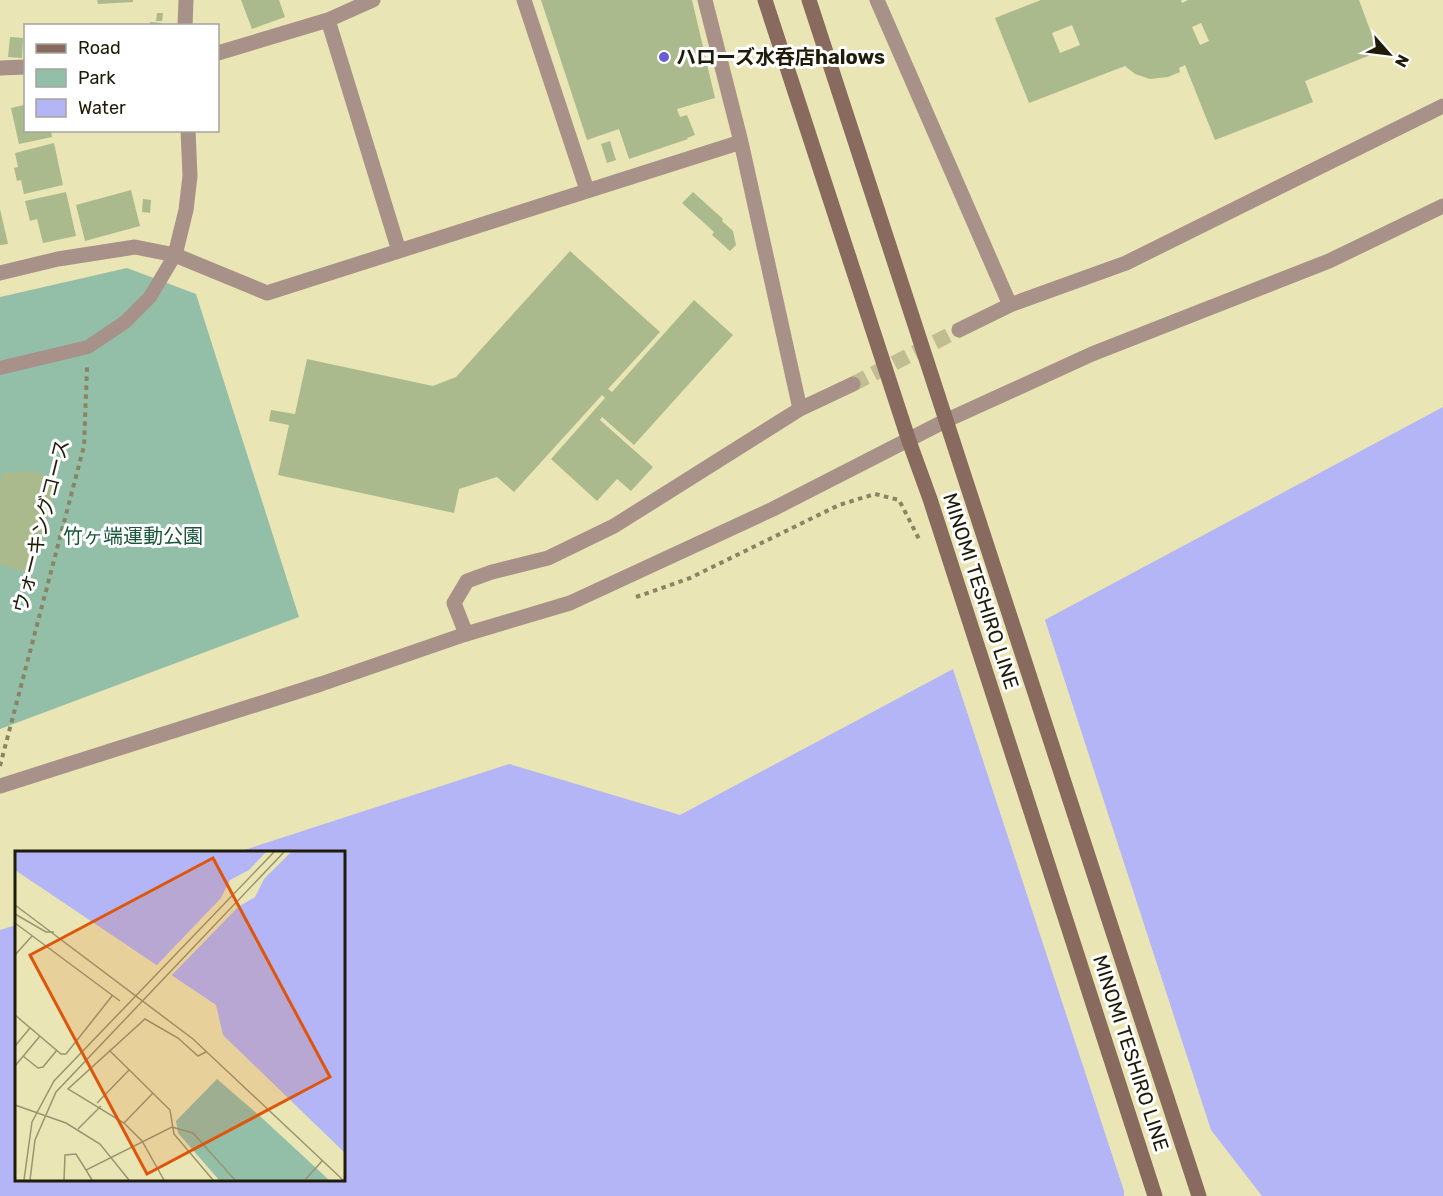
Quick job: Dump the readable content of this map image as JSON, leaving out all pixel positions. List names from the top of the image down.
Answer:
{
  "streets": {
    "main road": ["MINOMI TESHIRO LINE"],
    "path": ["ウォーキングコース"]
  },
  "parks": ["竹ヶ端運動公園"],
  "places": ["ハローズ水呑店halows"],
  "legend": ["Road", "Park", "Water"],
  "north": "bottom right"
}
